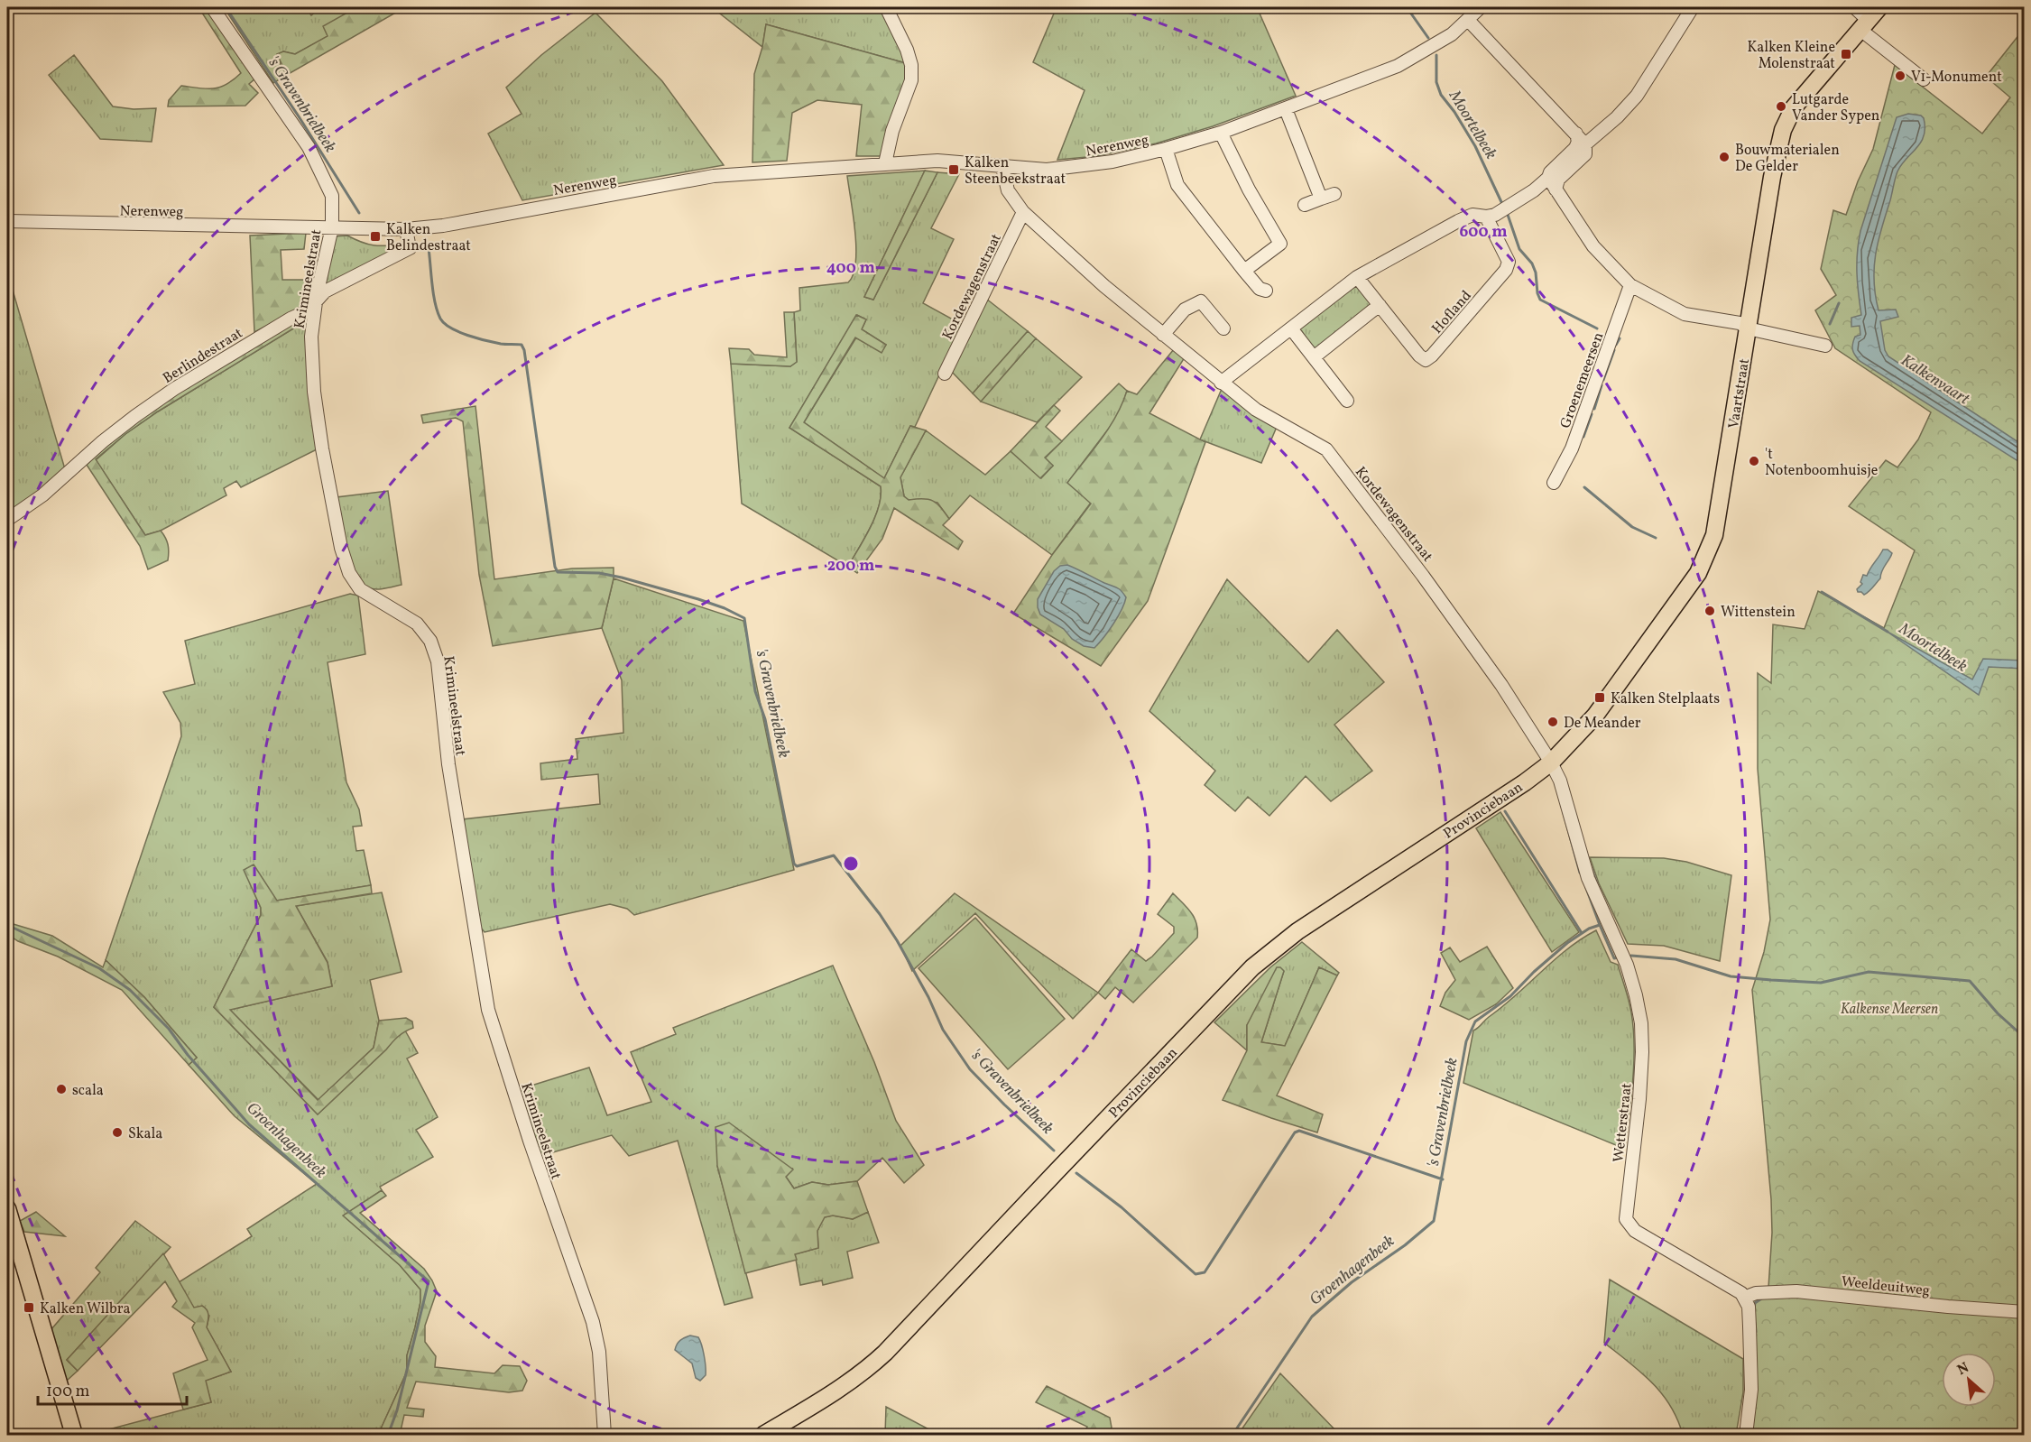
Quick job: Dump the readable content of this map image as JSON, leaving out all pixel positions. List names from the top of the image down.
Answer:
{
  "streets": {
    "main road": ["Vaartstraat", "Provinciebaan"],
    "street": [
      "Nerenweg",
      "Krimineelstraat",
      "Kordewagenstraat",
      "Hofland",
      "Berlindestraat",
      "Groenemeersen",
      "Wetterstraat",
      "Weeldeuitweg"
    ]
  },
  "crossings": [
    ["Nerenweg", "Krimineelstraat"],
    ["Nerenweg", "Kordewagenstraat"],
    ["Nerenweg", "Berlindestraat"],
    ["Krimineelstraat", "Berlindestraat"],
    ["Kordewagenstraat", "Vaartstraat"],
    ["Kordewagenstraat", "Provinciebaan"],
    ["Kordewagenstraat", "Wetterstraat"],
    ["Vaartstraat", "Provinciebaan"],
    ["Vaartstraat", "Wetterstraat"],
    ["Provinciebaan", "Wetterstraat"],
    ["Wetterstraat", "Weeldeuitweg"]
  ],
  "water": [
    "'s Gravenbrielbeek",
    "Moortelbeek",
    "Kalkenvaart",
    "Groenhagenbeek"
  ],
  "parks": ["Kalkense Meersen"],
  "places": {
    "transit": [
      "Kalken Kleine Molenstraat",
      "Kalken Steenbeekstraat",
      "Kalken Belindestraat",
      "Kalken Stelplaats",
      "Kalken Wilbra"
    ],
    "other": [
      "V1-Monument",
      "Lutgarde Vander Sypen",
      "Bouwmaterialen De Gelder",
      "'t Notenboomhuisje",
      "Wittenstein",
      "De Meander",
      "scala",
      "Skala"
    ]
  },
  "scale_bar": "100 m",
  "north": "top left",
  "rings": ["600 m", "400 m", "200 m"]
}
